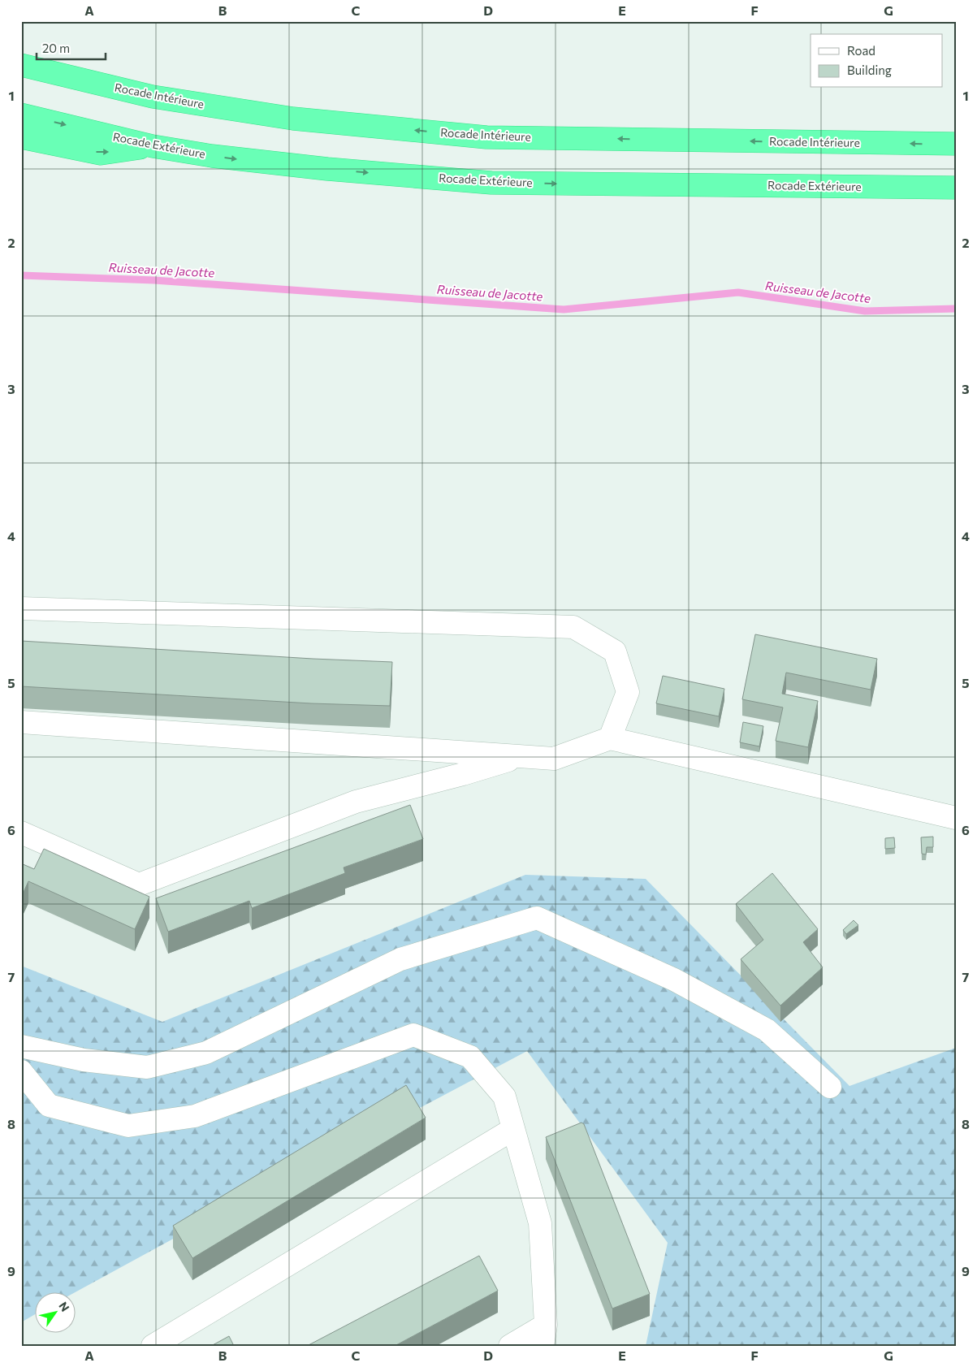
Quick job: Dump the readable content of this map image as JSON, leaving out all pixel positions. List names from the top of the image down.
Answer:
{
  "streets": {
    "highway": ["Rocade Intérieure", "Rocade Extérieure"]
  },
  "one_way": ["Rocade Intérieure", "Rocade Extérieure"],
  "water": ["Ruisseau de Jacotte"],
  "legend": ["Road", "Building"],
  "scale_bar": "20 m",
  "north": "top right",
  "grid": {
    "columns": [
      "A",
      "B",
      "C",
      "D",
      "E",
      "F",
      "G"
    ],
    "rows": [
      "1",
      "2",
      "3",
      "4",
      "5",
      "6",
      "7",
      "8",
      "9"
    ]
  }
}
